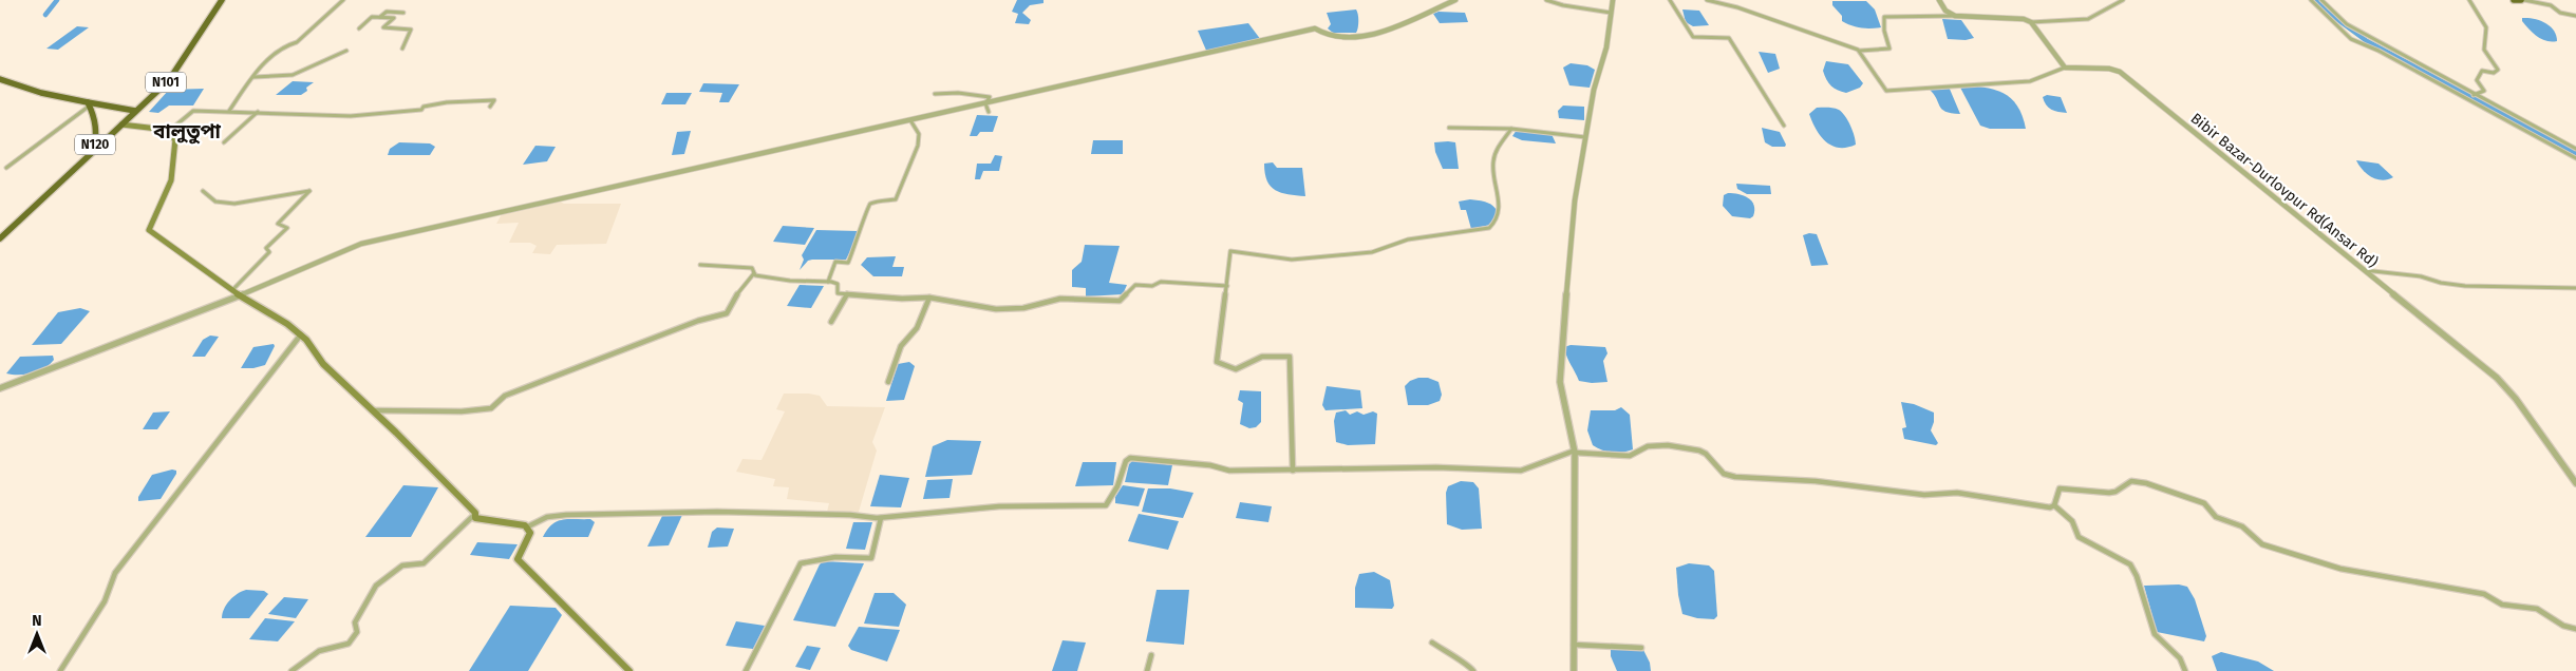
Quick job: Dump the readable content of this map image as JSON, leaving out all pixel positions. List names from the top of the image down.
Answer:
{
  "streets": {
    "highway": ["N101", "N120"],
    "street": ["Bibir Bazar-Durlovpur Rd(Ansar Rd)"]
  },
  "crossings": [
    ["N101", "N120"]
  ],
  "districts": ["বালুতুপা"],
  "north": "top"
}
